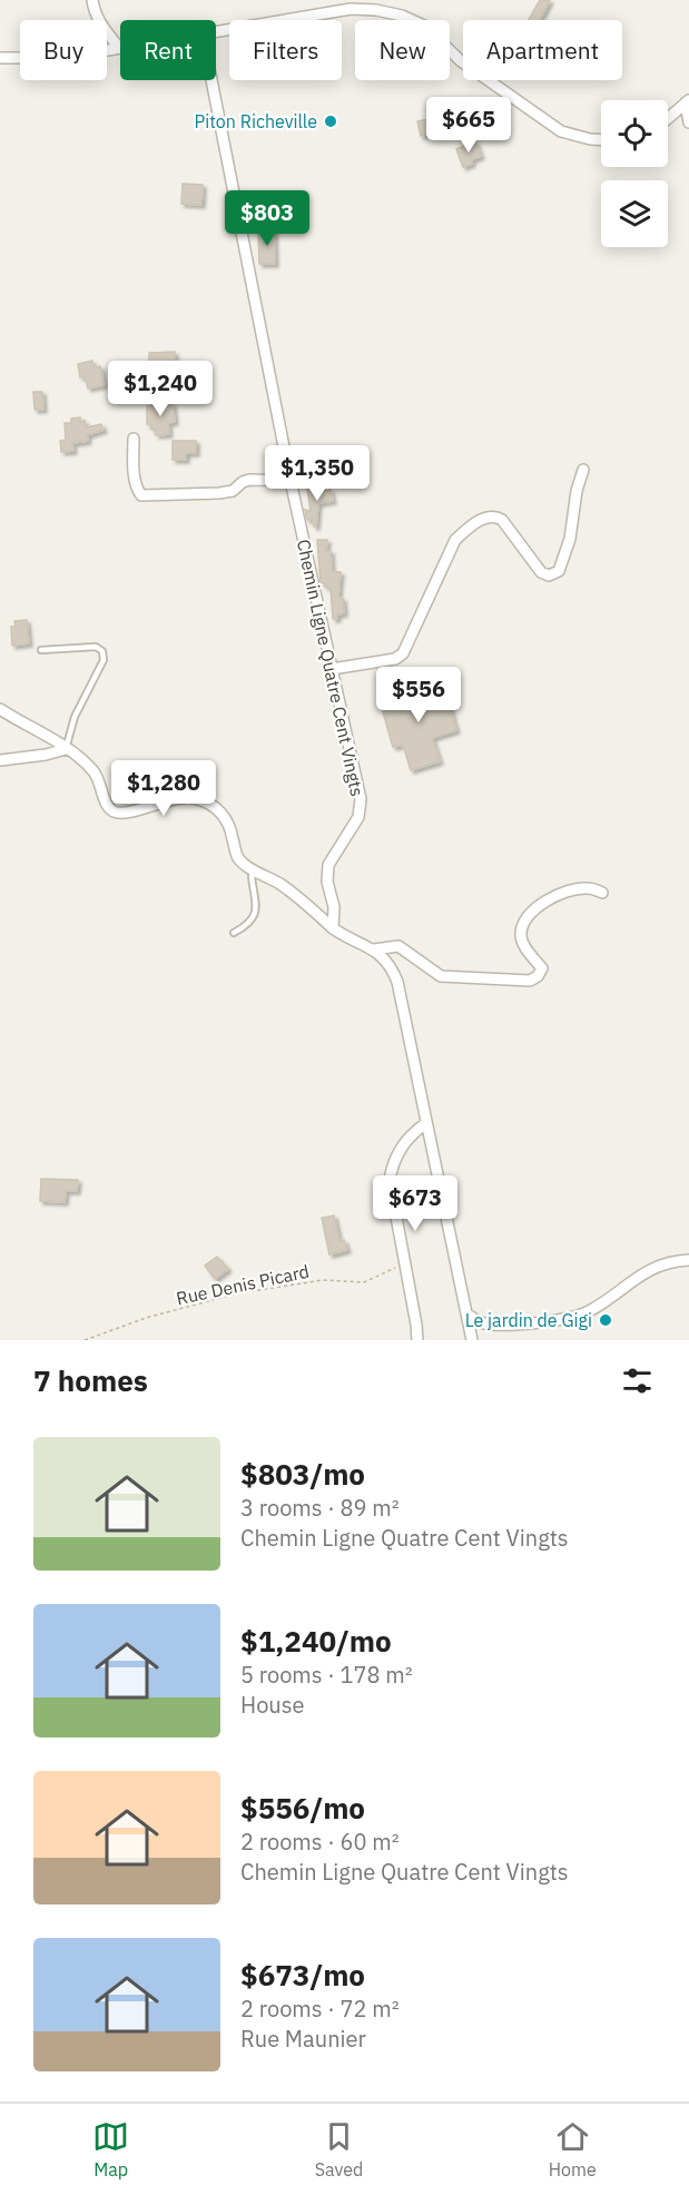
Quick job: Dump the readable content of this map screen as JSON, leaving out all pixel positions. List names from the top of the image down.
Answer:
{
  "streets": {
    "street": ["Chemin Ligne Quatre Cent Vingts"],
    "path": ["Rue Denis Picard"]
  },
  "places": ["Piton Richeville", "Le jardin de Gigi"],
  "page": {
    "chip": [
      "Buy",
      "Rent",
      "Filters",
      "New",
      "Apartment"
    ],
    "price": [
      "$665",
      "$803",
      "$1,240",
      "$1,350",
      "$556",
      "$1,280",
      "$673"
    ],
    "heading": "7 homes",
    "list": [
      {
        "name": "$803/mo",
        "note": "3 rooms · 89 m² · Chemin Ligne Quatre Cent Vingts"
      },
      {
        "name": "$1,240/mo",
        "note": "5 rooms · 178 m² · House"
      },
      {
        "name": "$556/mo",
        "note": "2 rooms · 60 m² · Chemin Ligne Quatre Cent Vingts"
      },
      {
        "name": "$673/mo",
        "note": "2 rooms · 72 m² · Rue Maunier"
      }
    ],
    "tabs": ["Map", "Saved", "Home"]
  }
}
